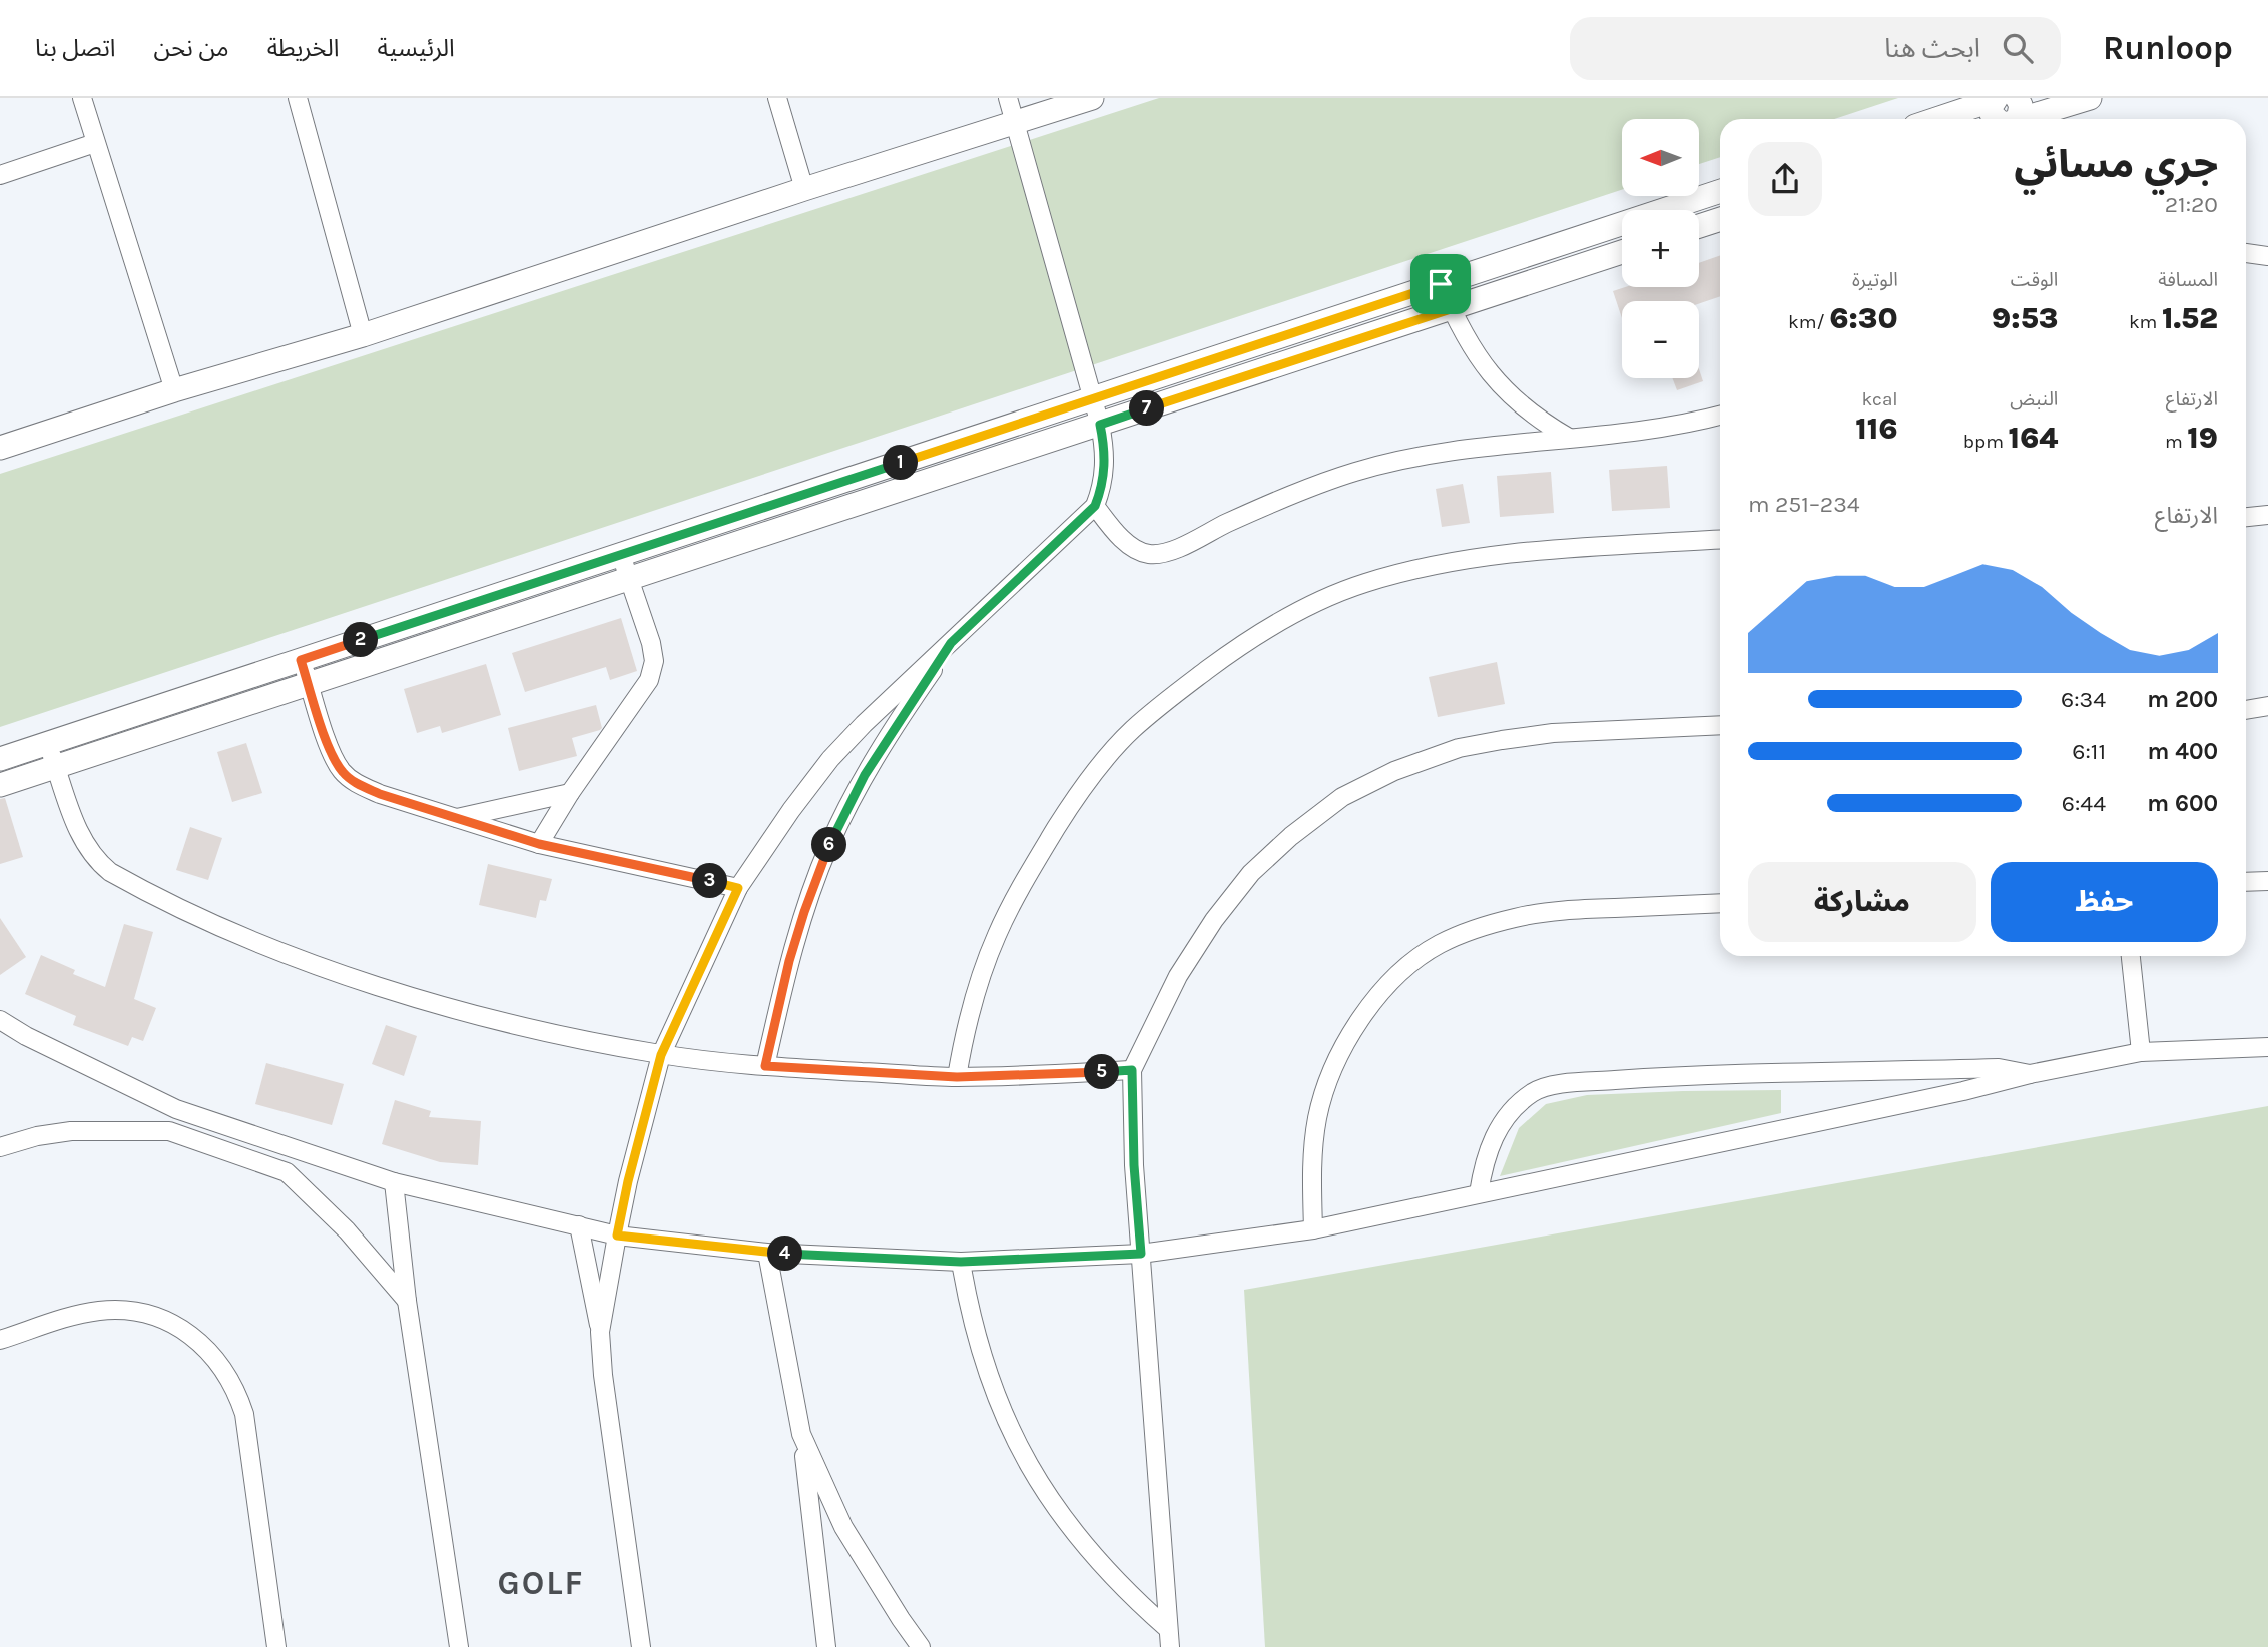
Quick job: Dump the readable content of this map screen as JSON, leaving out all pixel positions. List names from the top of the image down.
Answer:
{
  "districts": ["GOLF"],
  "north": "left",
  "page": {
    "header": "Runloop",
    "search": "ابحث هنا",
    "nav": [
      "الرئيسية",
      "الخريطة",
      "من نحن",
      "اتصل بنا"
    ],
    "map_buttons": ["+", "−"],
    "heading": ["جري مسائي", "21:20"],
    "stats": [
      ["المسافة", "1.52 km"],
      ["الوقت", "9:53"],
      ["الوتيرة", "6:30 /km"],
      ["الارتفاع", "19 m"],
      ["النبض", "164 bpm"],
      ["kcal", "116"]
    ],
    "pins": [
      "7",
      "1",
      "2",
      "6",
      "3",
      "5",
      "4"
    ],
    "chart": ["الارتفاع", "234–251 m"],
    "list": [
      {
        "name": "200 m",
        "note": "6:34"
      },
      {
        "name": "400 m",
        "note": "6:11"
      },
      {
        "name": "600 m",
        "note": "6:44"
      }
    ],
    "buttons": ["حفظ", "مشاركة"]
  }
}
